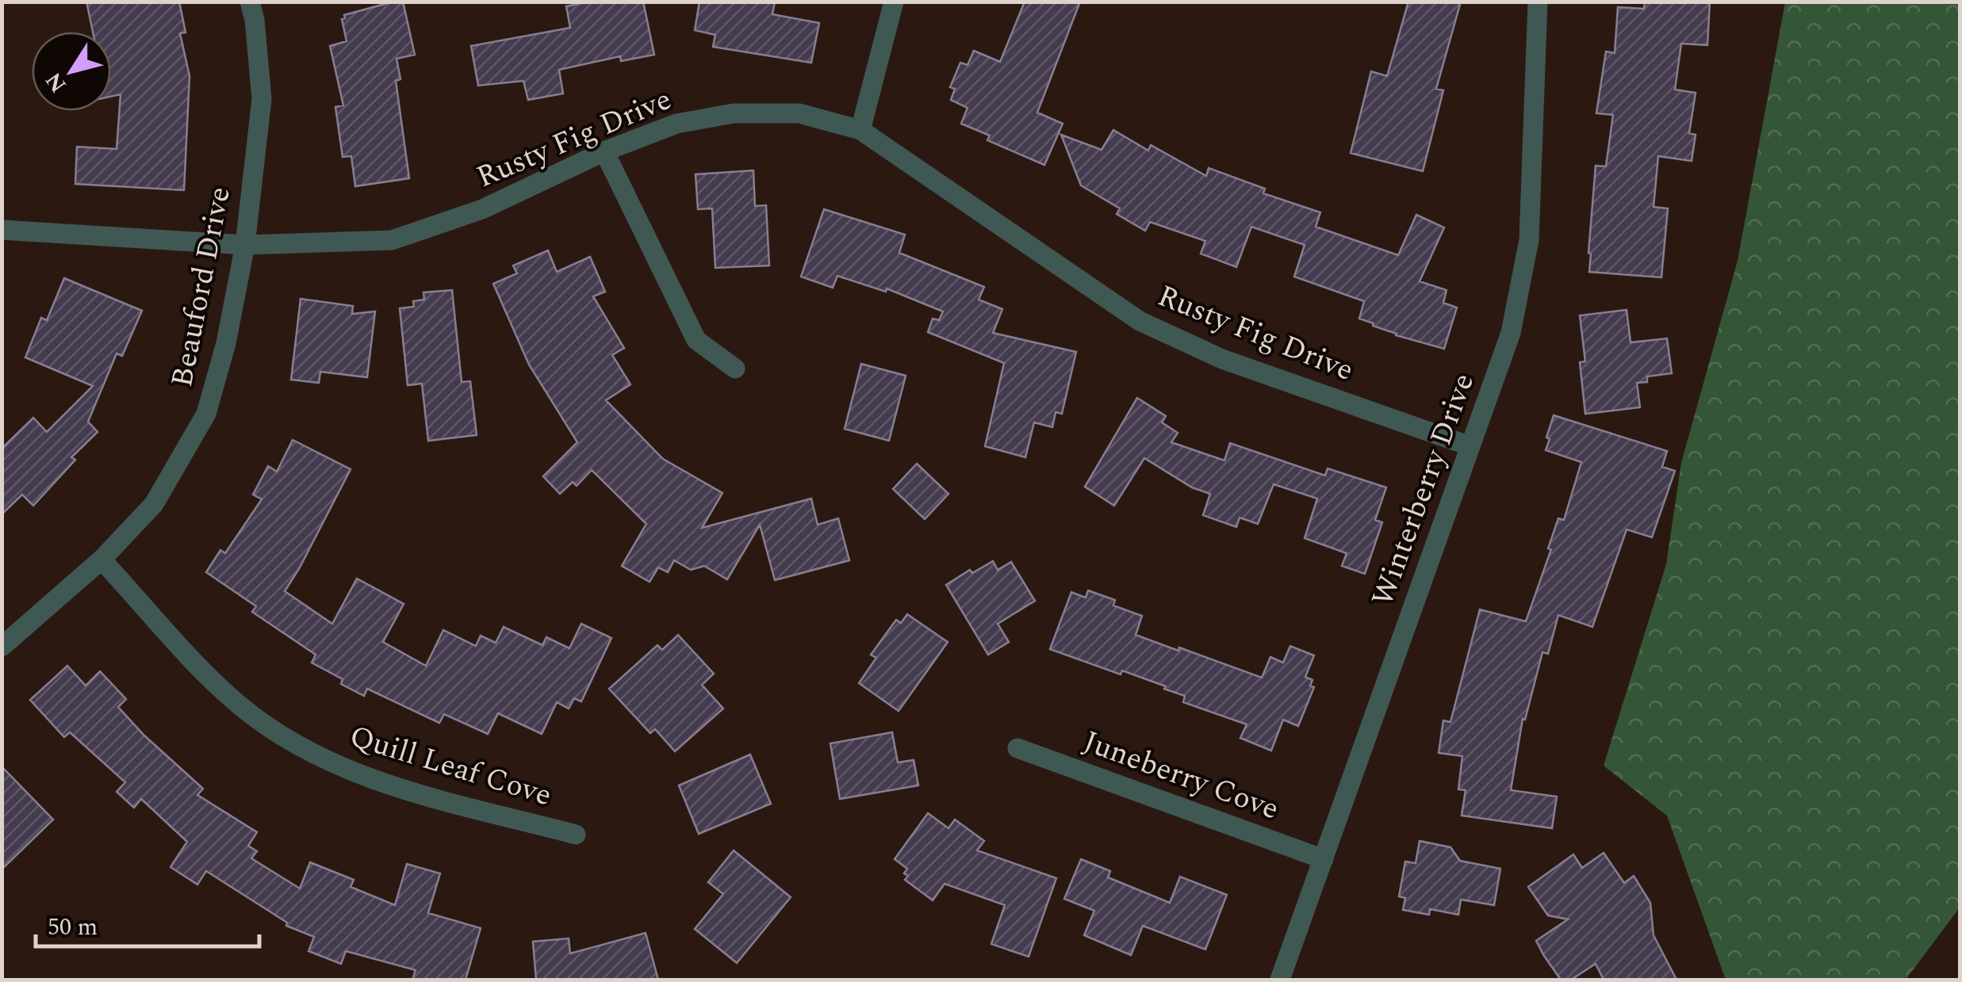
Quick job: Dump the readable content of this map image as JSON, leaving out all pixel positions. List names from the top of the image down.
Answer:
{
  "streets": {
    "street": [
      "Rusty Fig Drive",
      "Beauford Drive",
      "Winterberry Drive",
      "Quill Leaf Cove",
      "Juneberry Cove"
    ]
  },
  "crossings": [
    ["Rusty Fig Drive", "Beauford Drive"],
    ["Rusty Fig Drive", "Winterberry Drive"],
    ["Beauford Drive", "Quill Leaf Cove"],
    ["Winterberry Drive", "Juneberry Cove"]
  ],
  "scale_bar": "50 m",
  "north": "bottom left"
}
